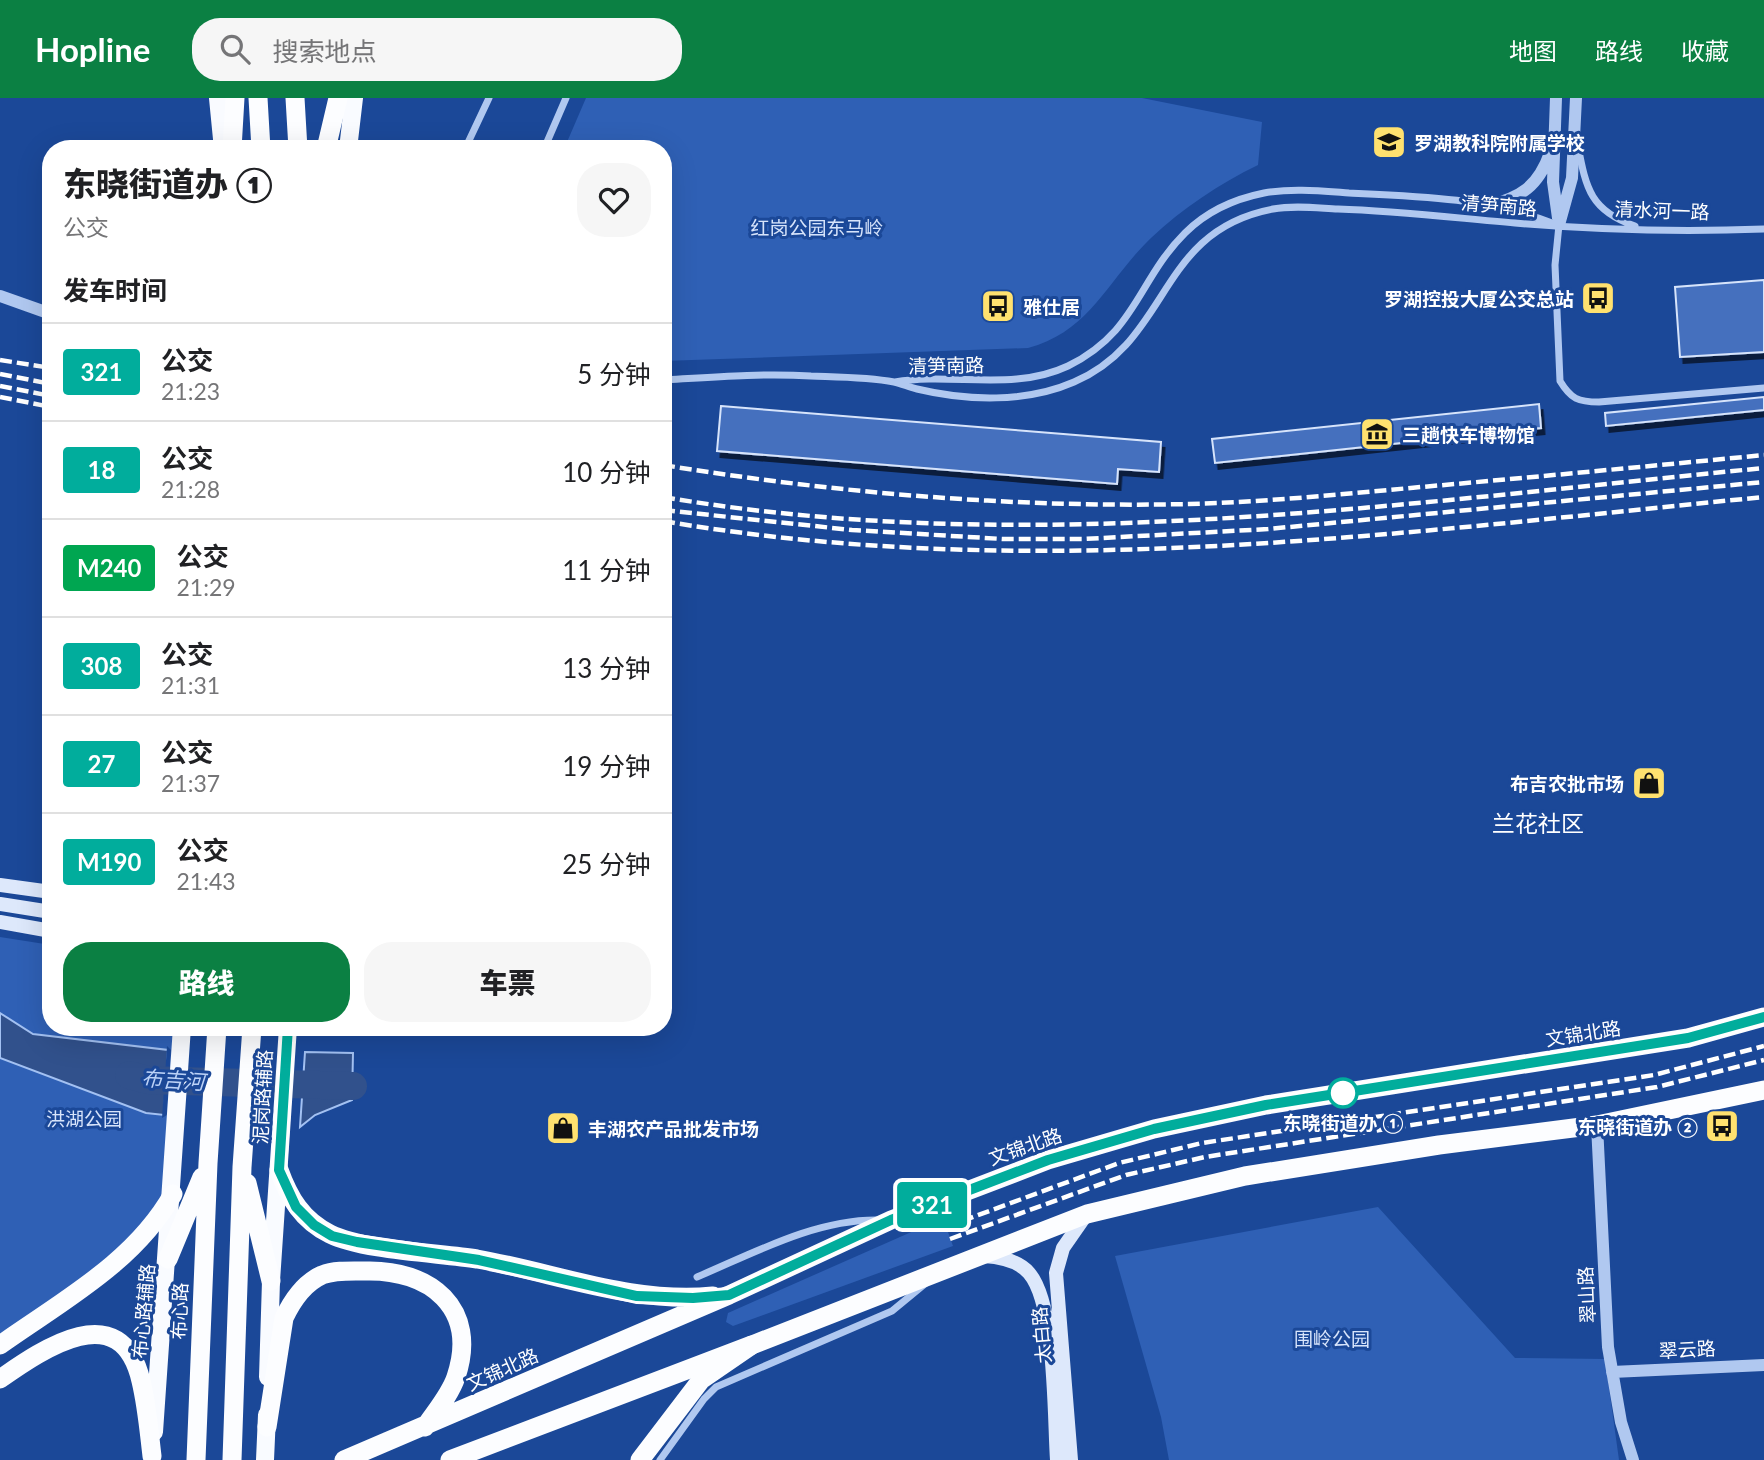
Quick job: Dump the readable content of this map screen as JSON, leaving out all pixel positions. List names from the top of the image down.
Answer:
{
  "streets": {
    "highway": ["文锦北路", "布心路"],
    "main road": ["泥岗路辅路", "布心路辅路", "太白路"],
    "street": [
      "清笋南路",
      "清水河一路",
      "翠山路",
      "翠云路"
    ]
  },
  "crossings": [
    ["清笋南路", "清水河一路"],
    ["翠山路", "翠云路"]
  ],
  "districts": ["兰花社区"],
  "water": ["布吉河"],
  "parks": ["红岗公园东马岭", "洪湖公园", "围岭公园"],
  "places": {
    "school or university": ["罗湖教科院附属学校"],
    "bus stop": ["罗湖控投大厦公交总站", "雅仕居", "东晓街道办 ②"],
    "museum": ["三趟快车博物馆"],
    "shop": ["布吉农批市场", "丰湖农产品批发市场"],
    "other": ["东晓街道办 ①"]
  },
  "lines": ["bus line 321"],
  "page": {
    "header": "Hopline",
    "search": "搜索地点",
    "nav": ["地图", "路线", "收藏"],
    "on_map": "321",
    "heading": [
      ["东晓街道办 ①", "公交"],
      "发车时间"
    ],
    "list": [
      {
        "mark": "321",
        "name": "公交",
        "note": "21:23",
        "value": "5 分钟"
      },
      {
        "mark": "18",
        "name": "公交",
        "note": "21:28",
        "value": "10 分钟"
      },
      {
        "mark": "M240",
        "name": "公交",
        "note": "21:29",
        "value": "11 分钟"
      },
      {
        "mark": "308",
        "name": "公交",
        "note": "21:31",
        "value": "13 分钟"
      },
      {
        "mark": "27",
        "name": "公交",
        "note": "21:37",
        "value": "19 分钟"
      },
      {
        "mark": "M190",
        "name": "公交",
        "note": "21:43",
        "value": "25 分钟"
      }
    ],
    "buttons": ["路线", "车票"]
  }
}
